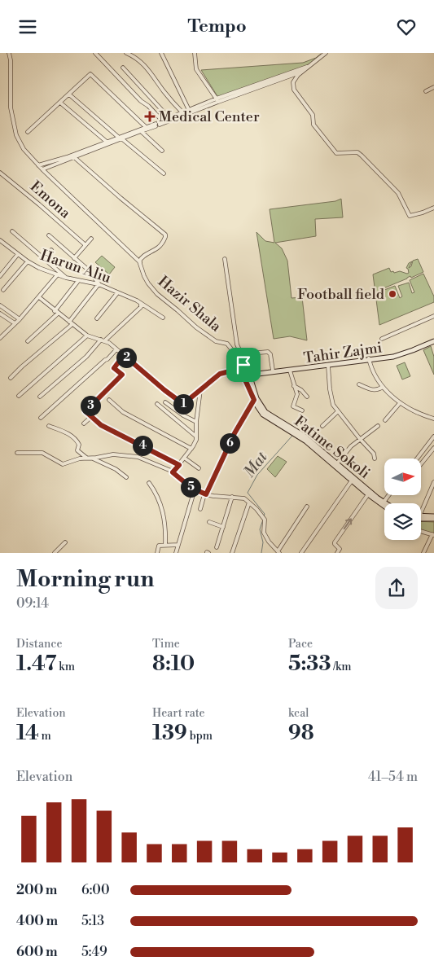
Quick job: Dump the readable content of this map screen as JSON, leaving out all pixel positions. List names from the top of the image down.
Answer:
{
  "streets": {
    "street": [
      "Emona",
      "Harun Aliu",
      "Hazir Shala",
      "Tahir Zajmi",
      "Fatime Sokoli"
    ]
  },
  "crossings": [
    ["Tahir Zajmi", "Fatime Sokoli"]
  ],
  "water": ["Mat"],
  "places": {
    "health": ["Medical Center"],
    "other": ["Football field"]
  },
  "north": "right",
  "page": {
    "header": "Tempo",
    "pins": [
      "2",
      "1",
      "3",
      "6",
      "4",
      "5"
    ],
    "heading": ["Morning run", "09:14"],
    "stats": [
      ["Distance", "1.47 km"],
      ["Time", "8:10"],
      ["Pace", "5:33 /km"],
      ["Elevation", "14 m"],
      ["Heart rate", "139 bpm"],
      ["kcal", "98"]
    ],
    "chart": ["Elevation", "41–54 m"],
    "list": [
      {
        "name": "200 m",
        "note": "6:00"
      },
      {
        "name": "400 m",
        "note": "5:13"
      },
      {
        "name": "600 m",
        "note": "5:49"
      }
    ]
  }
}
